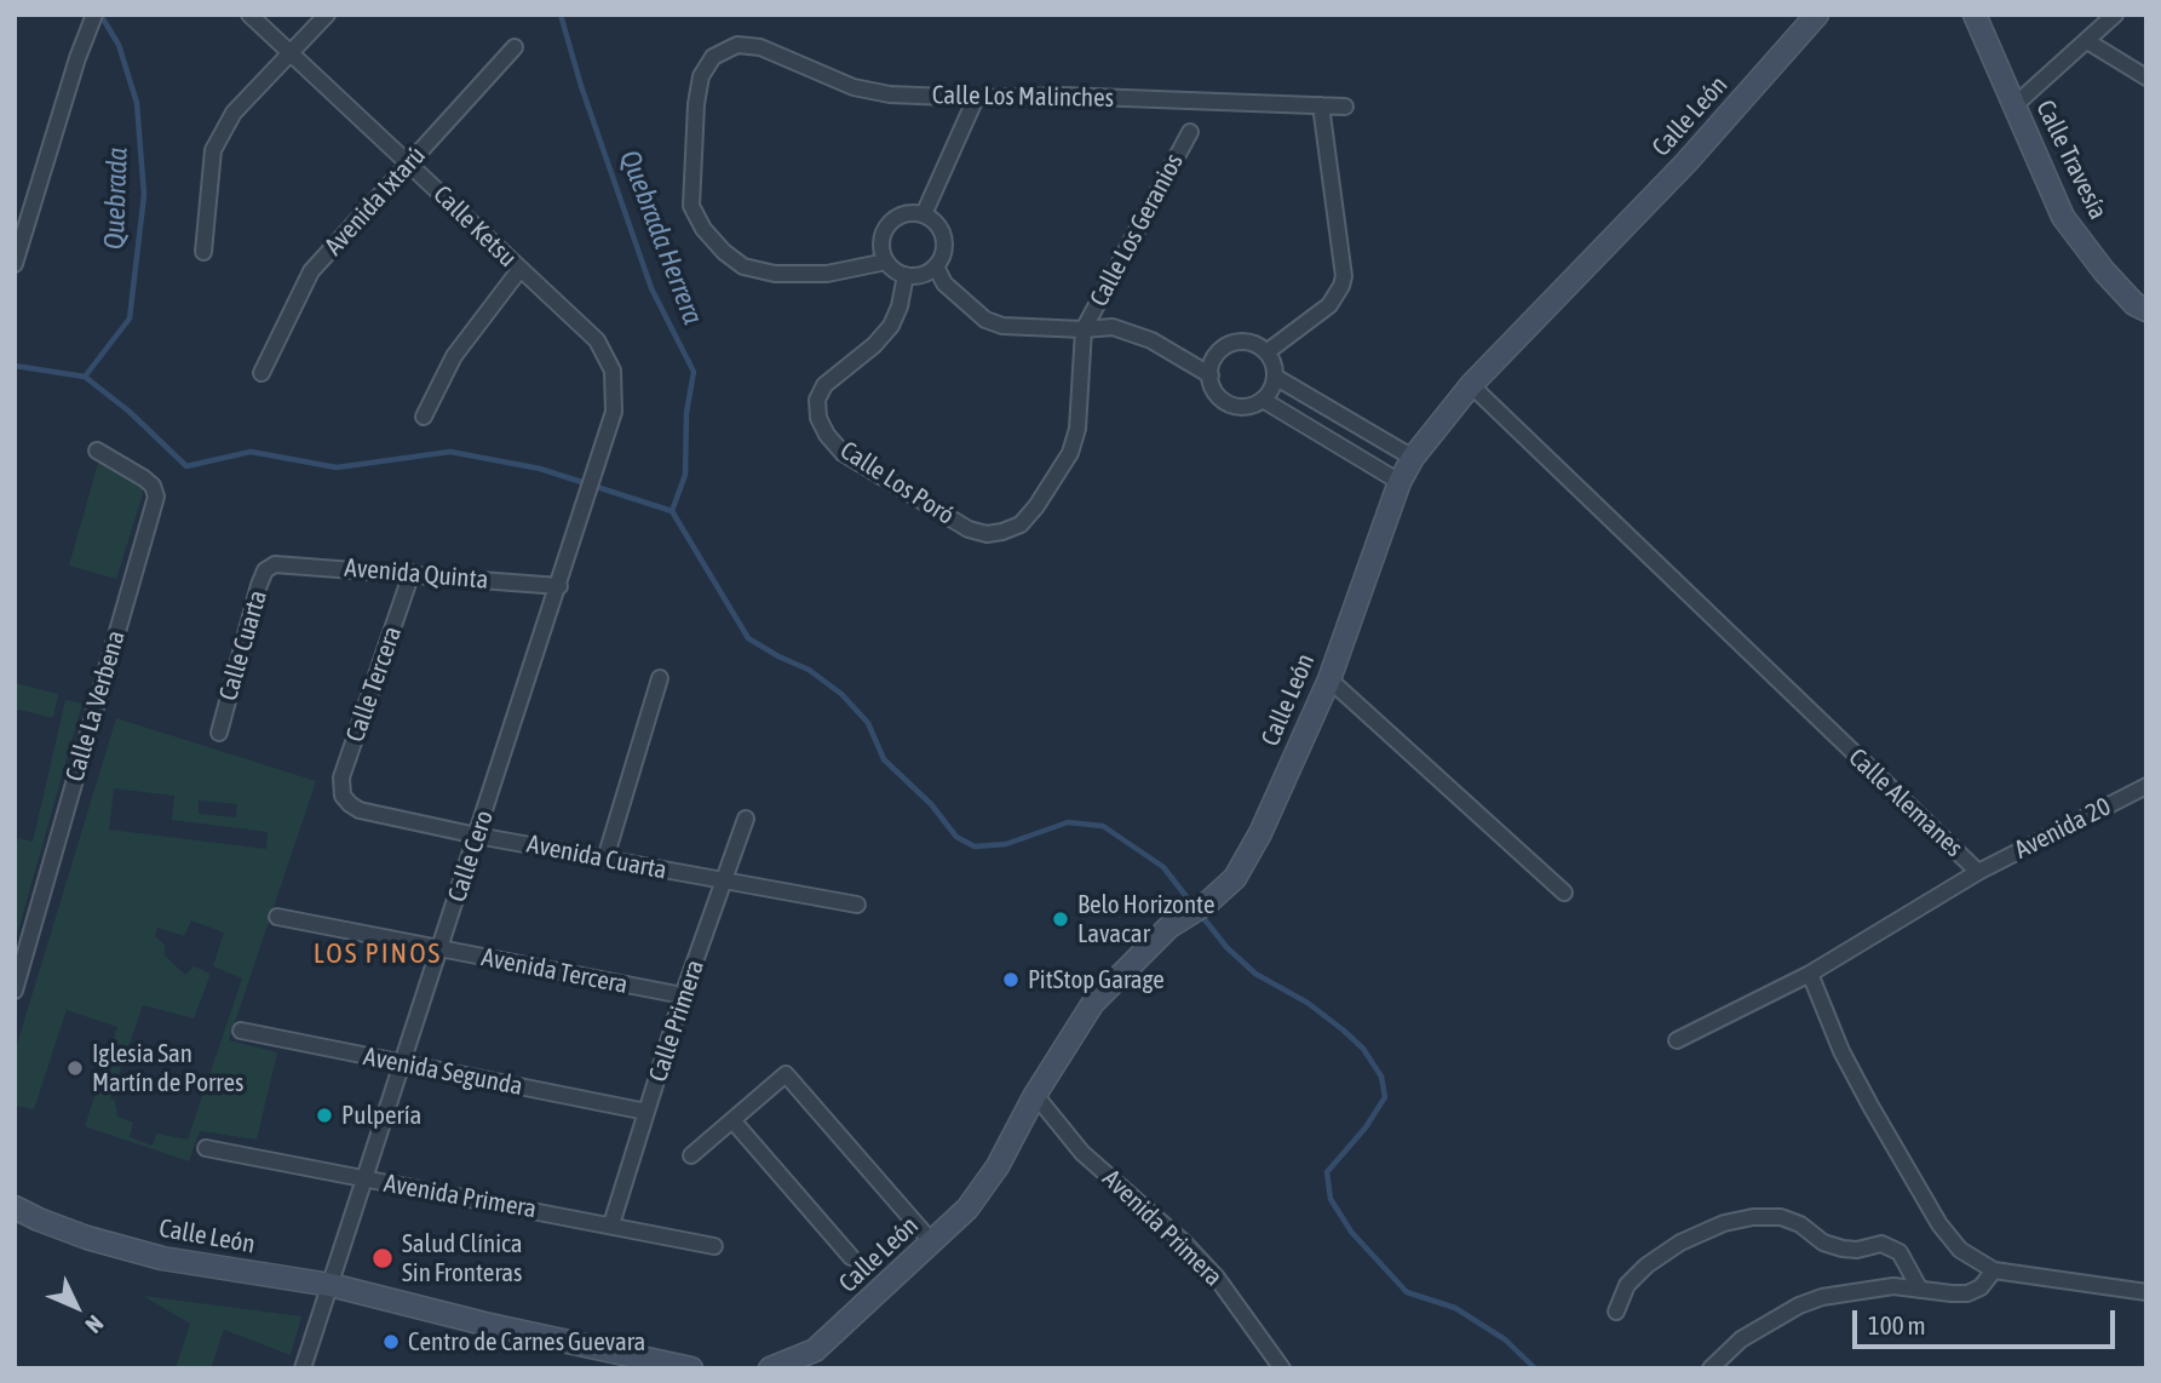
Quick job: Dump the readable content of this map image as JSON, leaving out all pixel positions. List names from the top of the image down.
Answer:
{
  "streets": {
    "main road": ["Calle León", "Calle Travesía"],
    "street": [
      "Calle Los Malinches",
      "Avenida Ixtarú",
      "Calle Ketsu",
      "Calle Los Geranios",
      "Calle Los Poró",
      "Avenida Quinta",
      "Calle Cuarta",
      "Calle Tercera",
      "Calle La Verbena",
      "Calle Alemanes",
      "Avenida 20",
      "Calle Cero",
      "Avenida Cuarta",
      "Avenida Tercera",
      "Calle Primera",
      "Avenida Segunda",
      "Avenida Primera"
    ]
  },
  "crossings": [
    ["Calle Los Malinches", "Calle Los Poró"],
    ["Calle León", "Calle Alemanes"],
    ["Calle León", "Calle Cero"],
    ["Calle León", "Avenida Primera"],
    ["Avenida Ixtarú", "Calle Ketsu"],
    ["Calle Ketsu", "Calle Cero"],
    ["Calle Los Geranios", "Calle Los Poró"],
    ["Avenida Quinta", "Calle Cuarta"],
    ["Avenida Quinta", "Calle Tercera"],
    ["Avenida Quinta", "Calle Cero"],
    ["Calle Tercera", "Avenida Cuarta"],
    ["Calle Alemanes", "Avenida 20"],
    ["Calle Cero", "Avenida Cuarta"],
    ["Calle Cero", "Avenida Tercera"],
    ["Calle Cero", "Avenida Segunda"],
    ["Calle Cero", "Avenida Primera"],
    ["Avenida Cuarta", "Calle Primera"],
    ["Avenida Tercera", "Calle Primera"],
    ["Calle Primera", "Avenida Segunda"],
    ["Calle Primera", "Avenida Primera"]
  ],
  "districts": ["LOS PINOS"],
  "water": ["Quebrada", "Quebrada Herrera"],
  "places": [
    "Belo Horizonte Lavacar",
    "PitStop Garage",
    "Iglesia San Martín de Porres",
    "Pulpería",
    "Salud Clínica Sin Fronteras",
    "Centro de Carnes Guevara"
  ],
  "scale_bar": "100 m",
  "north": "bottom right"
}
